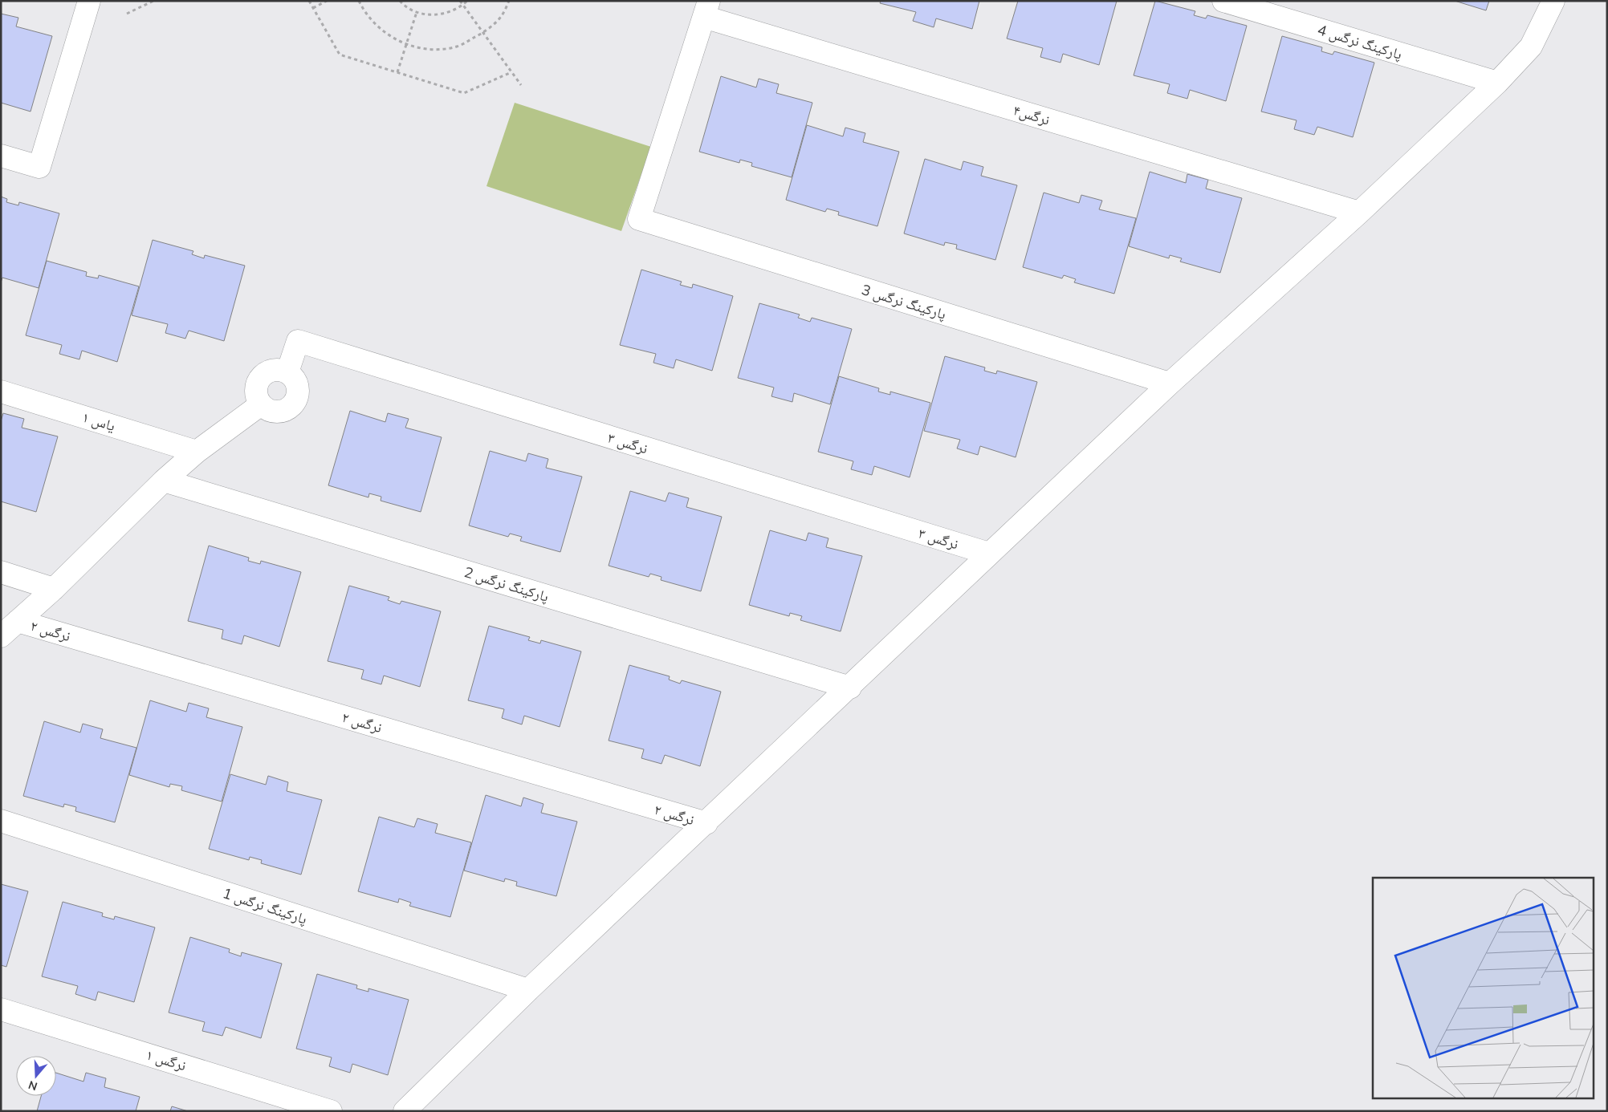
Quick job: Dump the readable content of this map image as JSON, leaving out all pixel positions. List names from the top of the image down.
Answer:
{
  "streets": {
    "street": [
      "پارکینگ نرگس 4",
      "نرگس۴",
      "پارکینگ نرگس 3",
      "یاس ۱",
      "نرگس ۳",
      "پارکینگ نرگس 2",
      "نرگس ۲",
      "پارکینگ نرگس 1",
      "نرگس ۱"
    ]
  },
  "crossings": [
    ["نرگس۴", "پارکینگ نرگس 3"]
  ],
  "north": "bottom"
}
